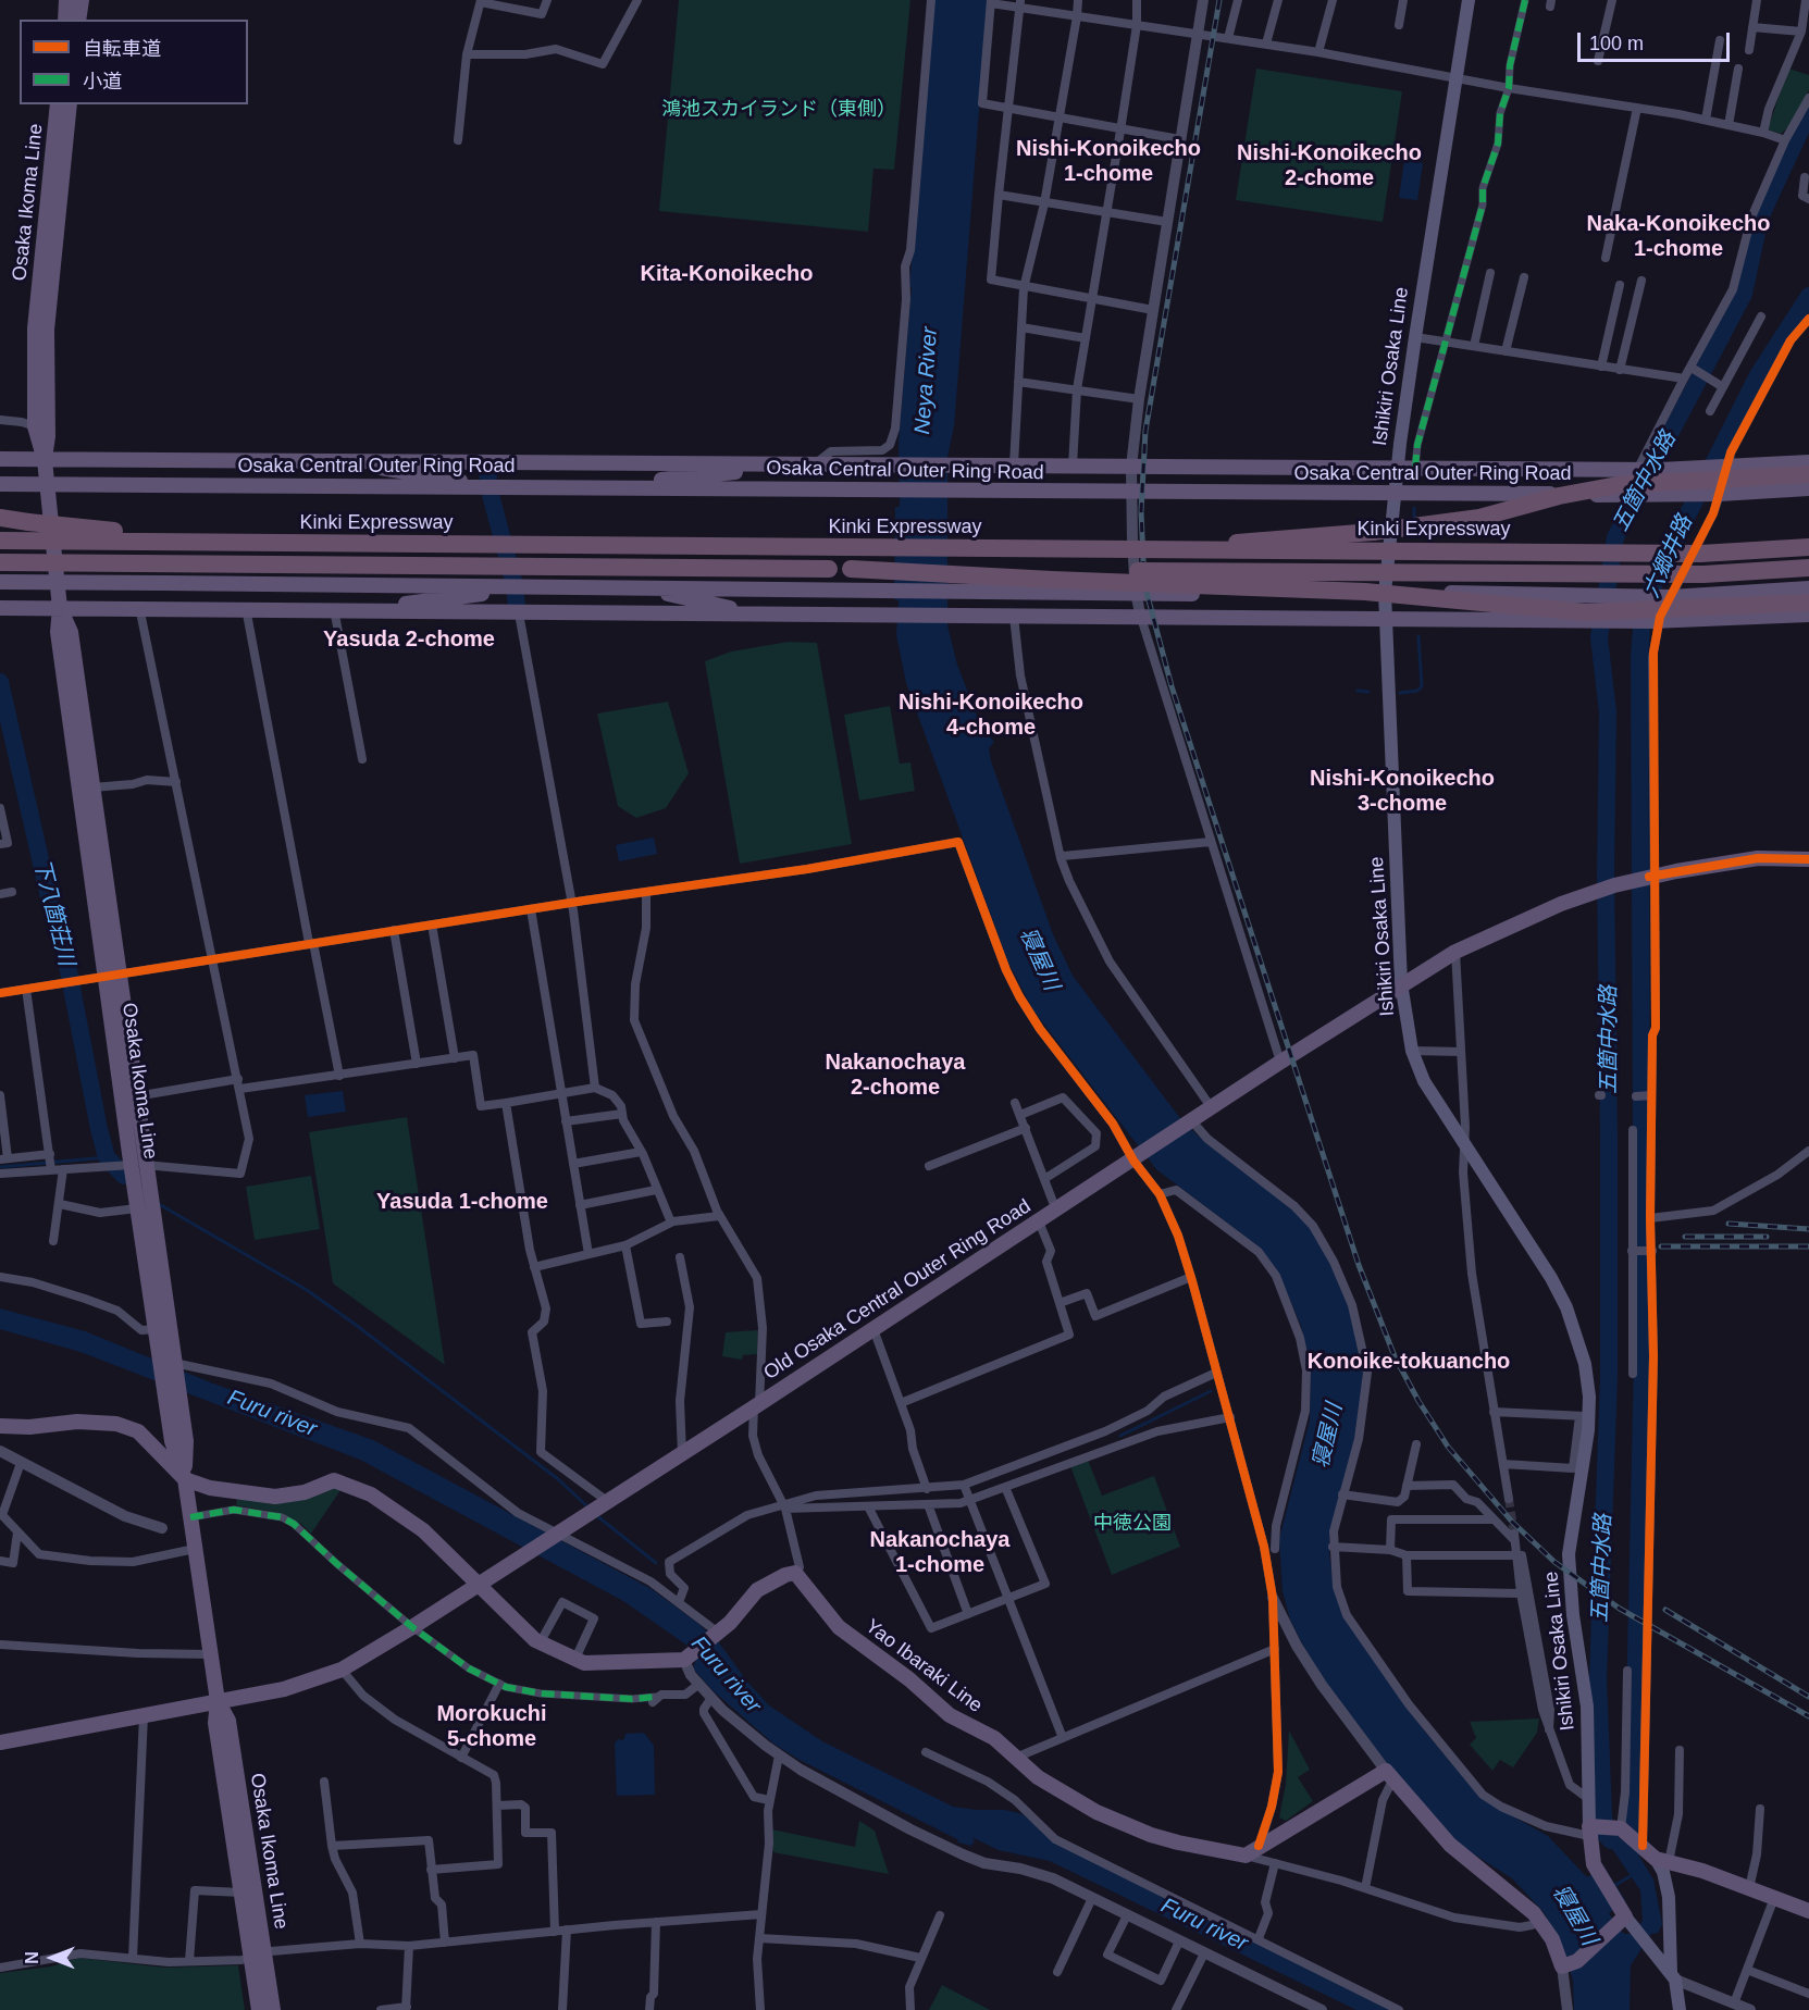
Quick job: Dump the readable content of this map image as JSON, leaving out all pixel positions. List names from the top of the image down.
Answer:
{
  "streets": {
    "highway": ["Kinki Expressway"],
    "main road": [
      "Osaka Ikoma Line",
      "Ishikiri Osaka Line",
      "Osaka Central Outer Ring Road",
      "Old Osaka Central Outer Ring Road",
      "Yao Ibaraki Line"
    ]
  },
  "crossings": [
    ["Osaka Ikoma Line", "Old Osaka Central Outer Ring Road"],
    ["Ishikiri Osaka Line", "Osaka Central Outer Ring Road"],
    ["Ishikiri Osaka Line", "Old Osaka Central Outer Ring Road"]
  ],
  "districts": [
    "Nishi-Konoikecho 1-chome",
    "Nishi-Konoikecho 2-chome",
    "Naka-Konoikecho 1-chome",
    "Kita-Konoikecho",
    "Yasuda 2-chome",
    "Nishi-Konoikecho 4-chome",
    "Nishi-Konoikecho 3-chome",
    "Nakanochaya 2-chome",
    "Yasuda 1-chome",
    "Konoike-tokuancho",
    "Nakanochaya 1-chome",
    "Morokuchi 5-chome"
  ],
  "water": [
    "Neya River",
    "五箇中水路",
    "六郷井路",
    "下八箇荘川",
    "寝屋川",
    "Furu river"
  ],
  "parks": ["鴻池スカイランド（東側）", "中徳公園"],
  "legend": ["自転車道", "小道"],
  "scale_bar": "100 m",
  "north": "left"
}
